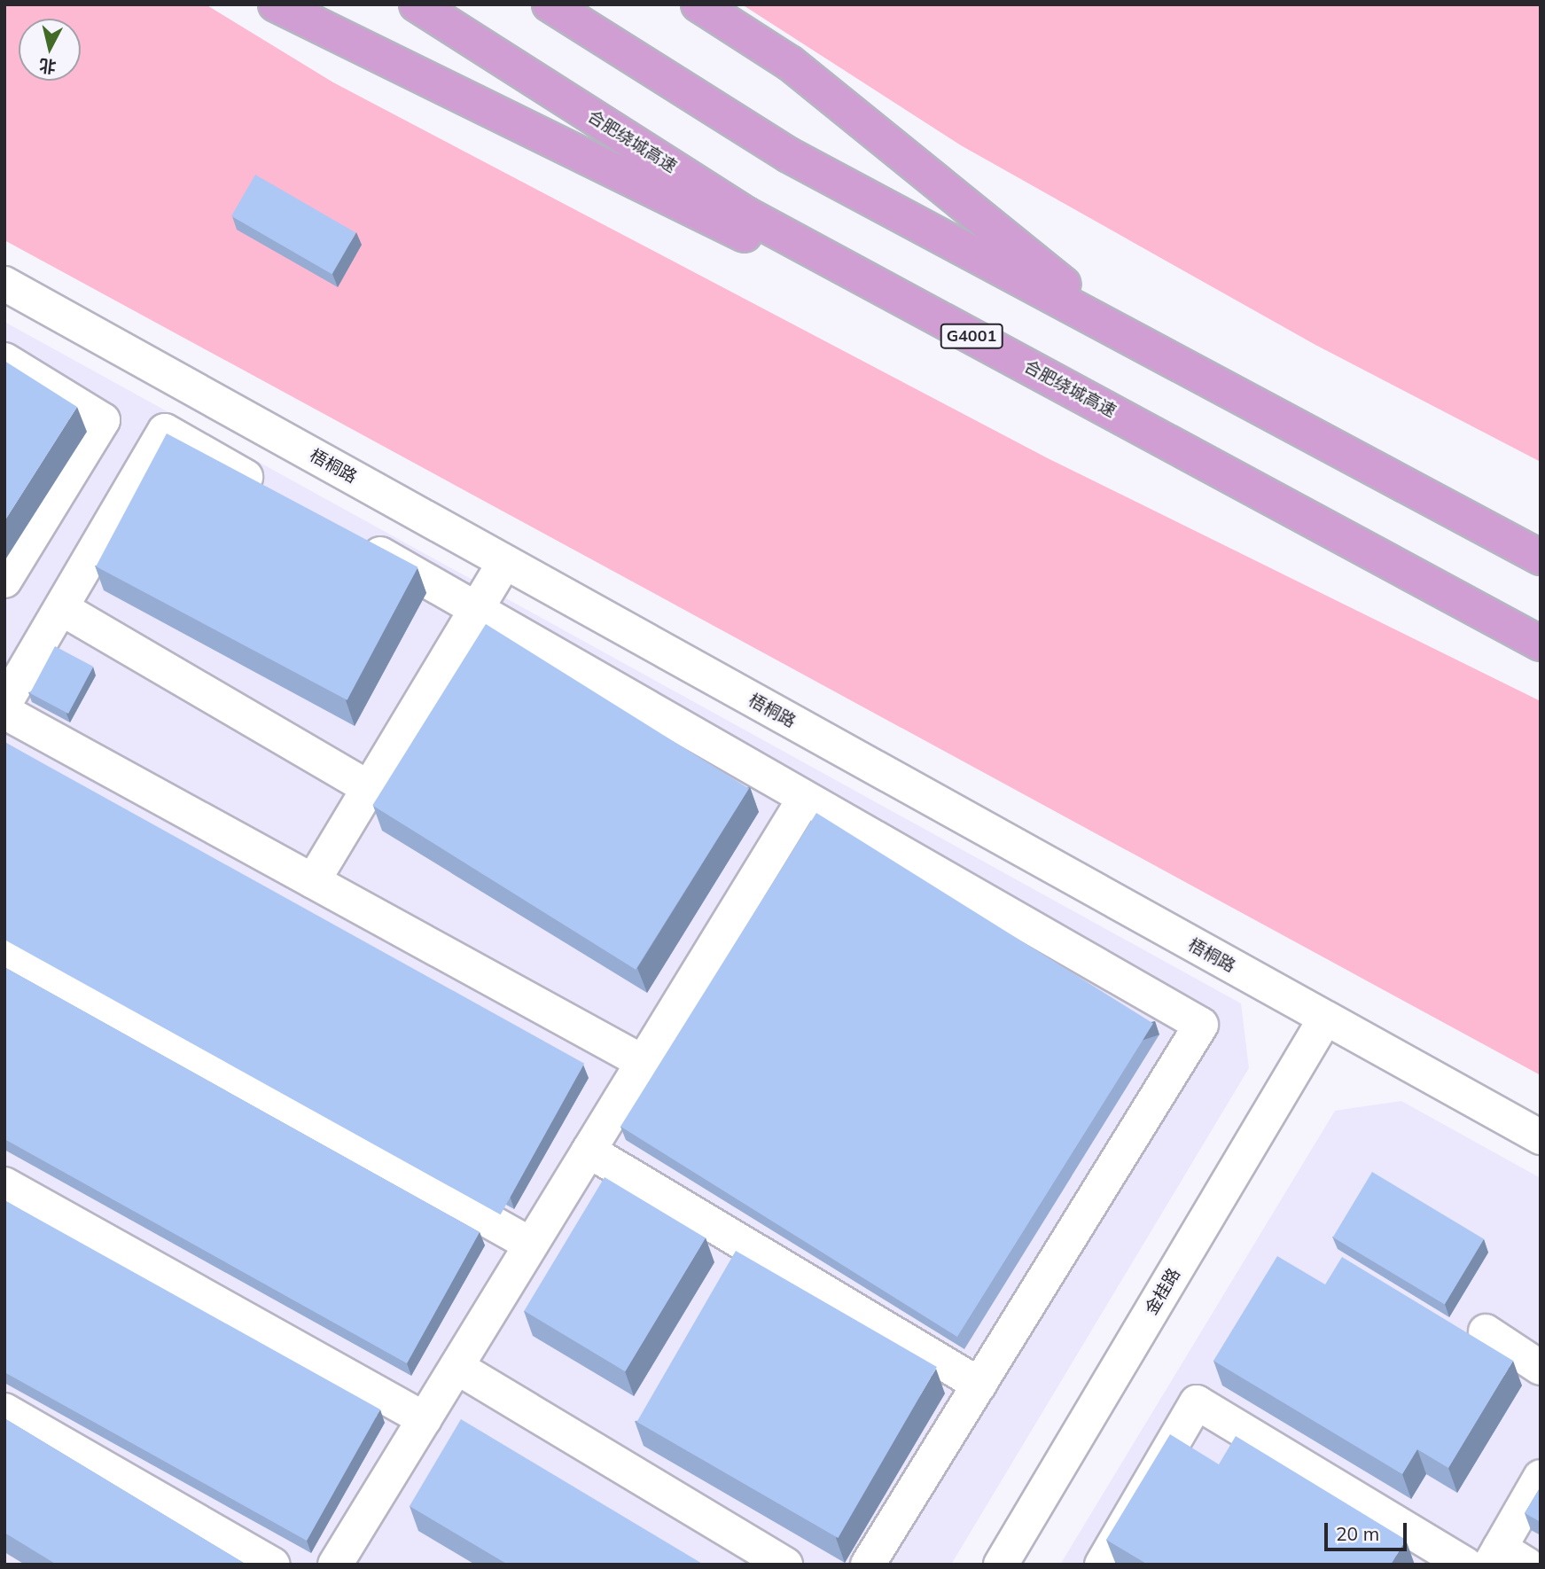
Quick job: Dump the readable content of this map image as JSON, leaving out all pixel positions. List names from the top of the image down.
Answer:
{
  "streets": {
    "highway": ["合肥绕城高速", "G4001"],
    "street": ["梧桐路", "金桂路"]
  },
  "crossings": [
    ["梧桐路", "金桂路"]
  ],
  "scale_bar": "20 m",
  "north": "bottom"
}
